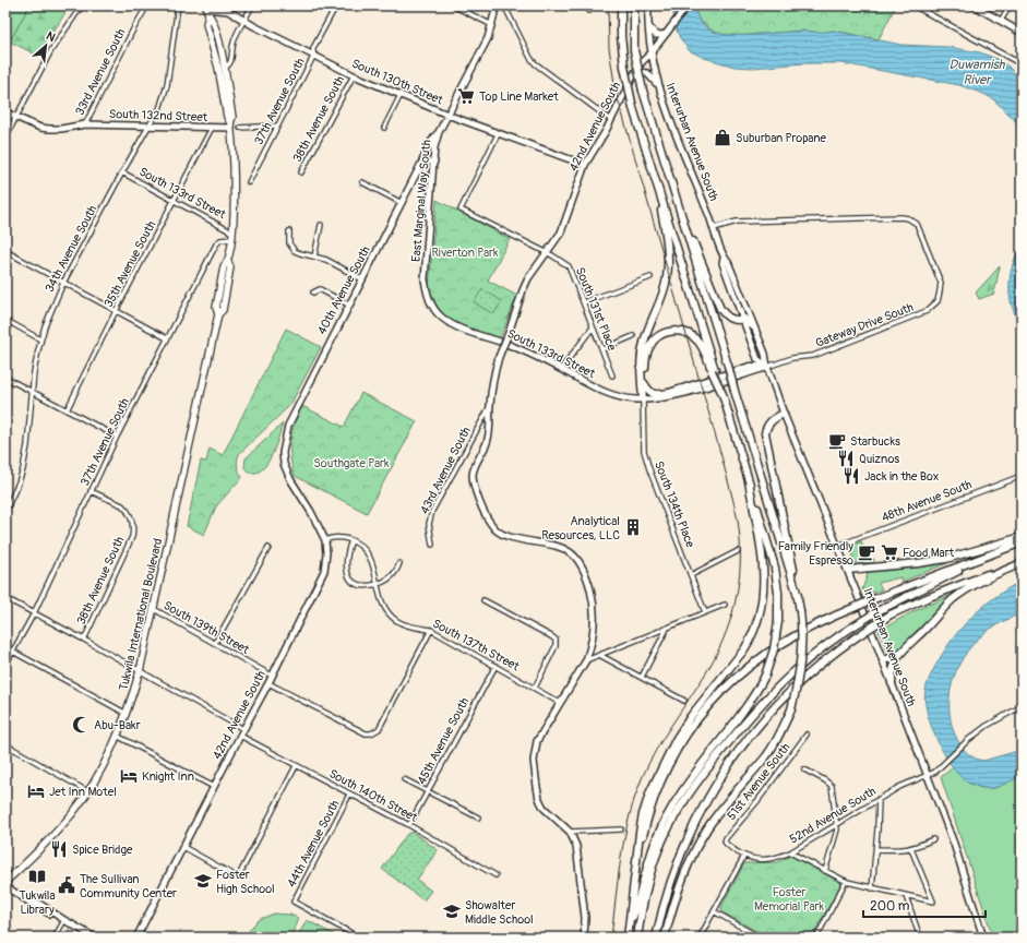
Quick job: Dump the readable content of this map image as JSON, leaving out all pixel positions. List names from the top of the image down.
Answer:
{
  "streets": {
    "main road": ["Tukwila International Boulevard"],
    "street": [
      "33rd Avenue South",
      "South 130th Street",
      "37th Avenue South",
      "South 132nd Street",
      "38th Avenue South",
      "42nd Avenue South",
      "Interurban Avenue South",
      "South 133rd Street",
      "East Marginal Way South",
      "34th Avenue South",
      "35th Avenue South",
      "40th Avenue South",
      "South 131st Place",
      "Gateway Drive South",
      "43rd Avenue South",
      "48th Avenue South",
      "South 134th Place",
      "South 139th Street",
      "South 137th Street",
      "45th Avenue South",
      "51st Avenue South",
      "South 140th Street",
      "52nd Avenue South",
      "44th Avenue South"
    ]
  },
  "crossings": [
    ["33rd Avenue South", "South 132nd Street"],
    ["South 130th Street", "37th Avenue South"],
    ["South 130th Street", "38th Avenue South"],
    ["South 130th Street", "42nd Avenue South"],
    ["South 130th Street", "East Marginal Way South"],
    ["South 130th Street", "South 131st Place"],
    ["South 130th Street", "Tukwila International Boulevard"],
    ["37th Avenue South", "38th Avenue South"],
    ["37th Avenue South", "Tukwila International Boulevard"],
    ["South 132nd Street", "34th Avenue South"],
    ["South 132nd Street", "35th Avenue South"],
    ["South 132nd Street", "Tukwila International Boulevard"],
    ["42nd Avenue South", "Interurban Avenue South"],
    ["42nd Avenue South", "40th Avenue South"],
    ["42nd Avenue South", "South 131st Place"],
    ["42nd Avenue South", "43rd Avenue South"],
    ["42nd Avenue South", "South 139th Street"],
    ["42nd Avenue South", "South 137th Street"],
    ["42nd Avenue South", "South 140th Street"],
    ["Interurban Avenue South", "Gateway Drive South"],
    ["Interurban Avenue South", "48th Avenue South"],
    ["Interurban Avenue South", "52nd Avenue South"],
    ["South 133rd Street", "East Marginal Way South"],
    ["South 133rd Street", "34th Avenue South"],
    ["South 133rd Street", "35th Avenue South"],
    ["South 133rd Street", "Gateway Drive South"],
    ["South 133rd Street", "South 134th Place"],
    ["South 133rd Street", "Tukwila International Boulevard"],
    ["East Marginal Way South", "40th Avenue South"],
    ["Gateway Drive South", "South 134th Place"],
    ["Tukwila International Boulevard", "South 139th Street"],
    ["South 137th Street", "45th Avenue South"],
    ["45th Avenue South", "South 140th Street"],
    ["51st Avenue South", "52nd Avenue South"],
    ["South 140th Street", "44th Avenue South"]
  ],
  "water": ["Duwamish River"],
  "parks": ["Riverton Park", "Southgate Park", "Foster Memorial Park"],
  "places": {
    "supermarket": ["Top Line Market", "Food Mart"],
    "shop": ["Suburban Propane"],
    "cafe": ["Starbucks", "Family Friendly Espresso"],
    "restaurant": ["Quiznos", "Jack in the Box", "Spice Bridge"],
    "building": ["Analytical Resources, LLC"],
    "mosque": ["Abu-Bakr"],
    "hotel": ["Knight Inn", "Jet Inn Motel"],
    "library": ["Tukwila Library"],
    "school or university": ["Foster High School", "Showalter Middle School"],
    "public building": ["The Sullivan Community Center"]
  },
  "scale_bar": "200 m",
  "north": "top right"
}
